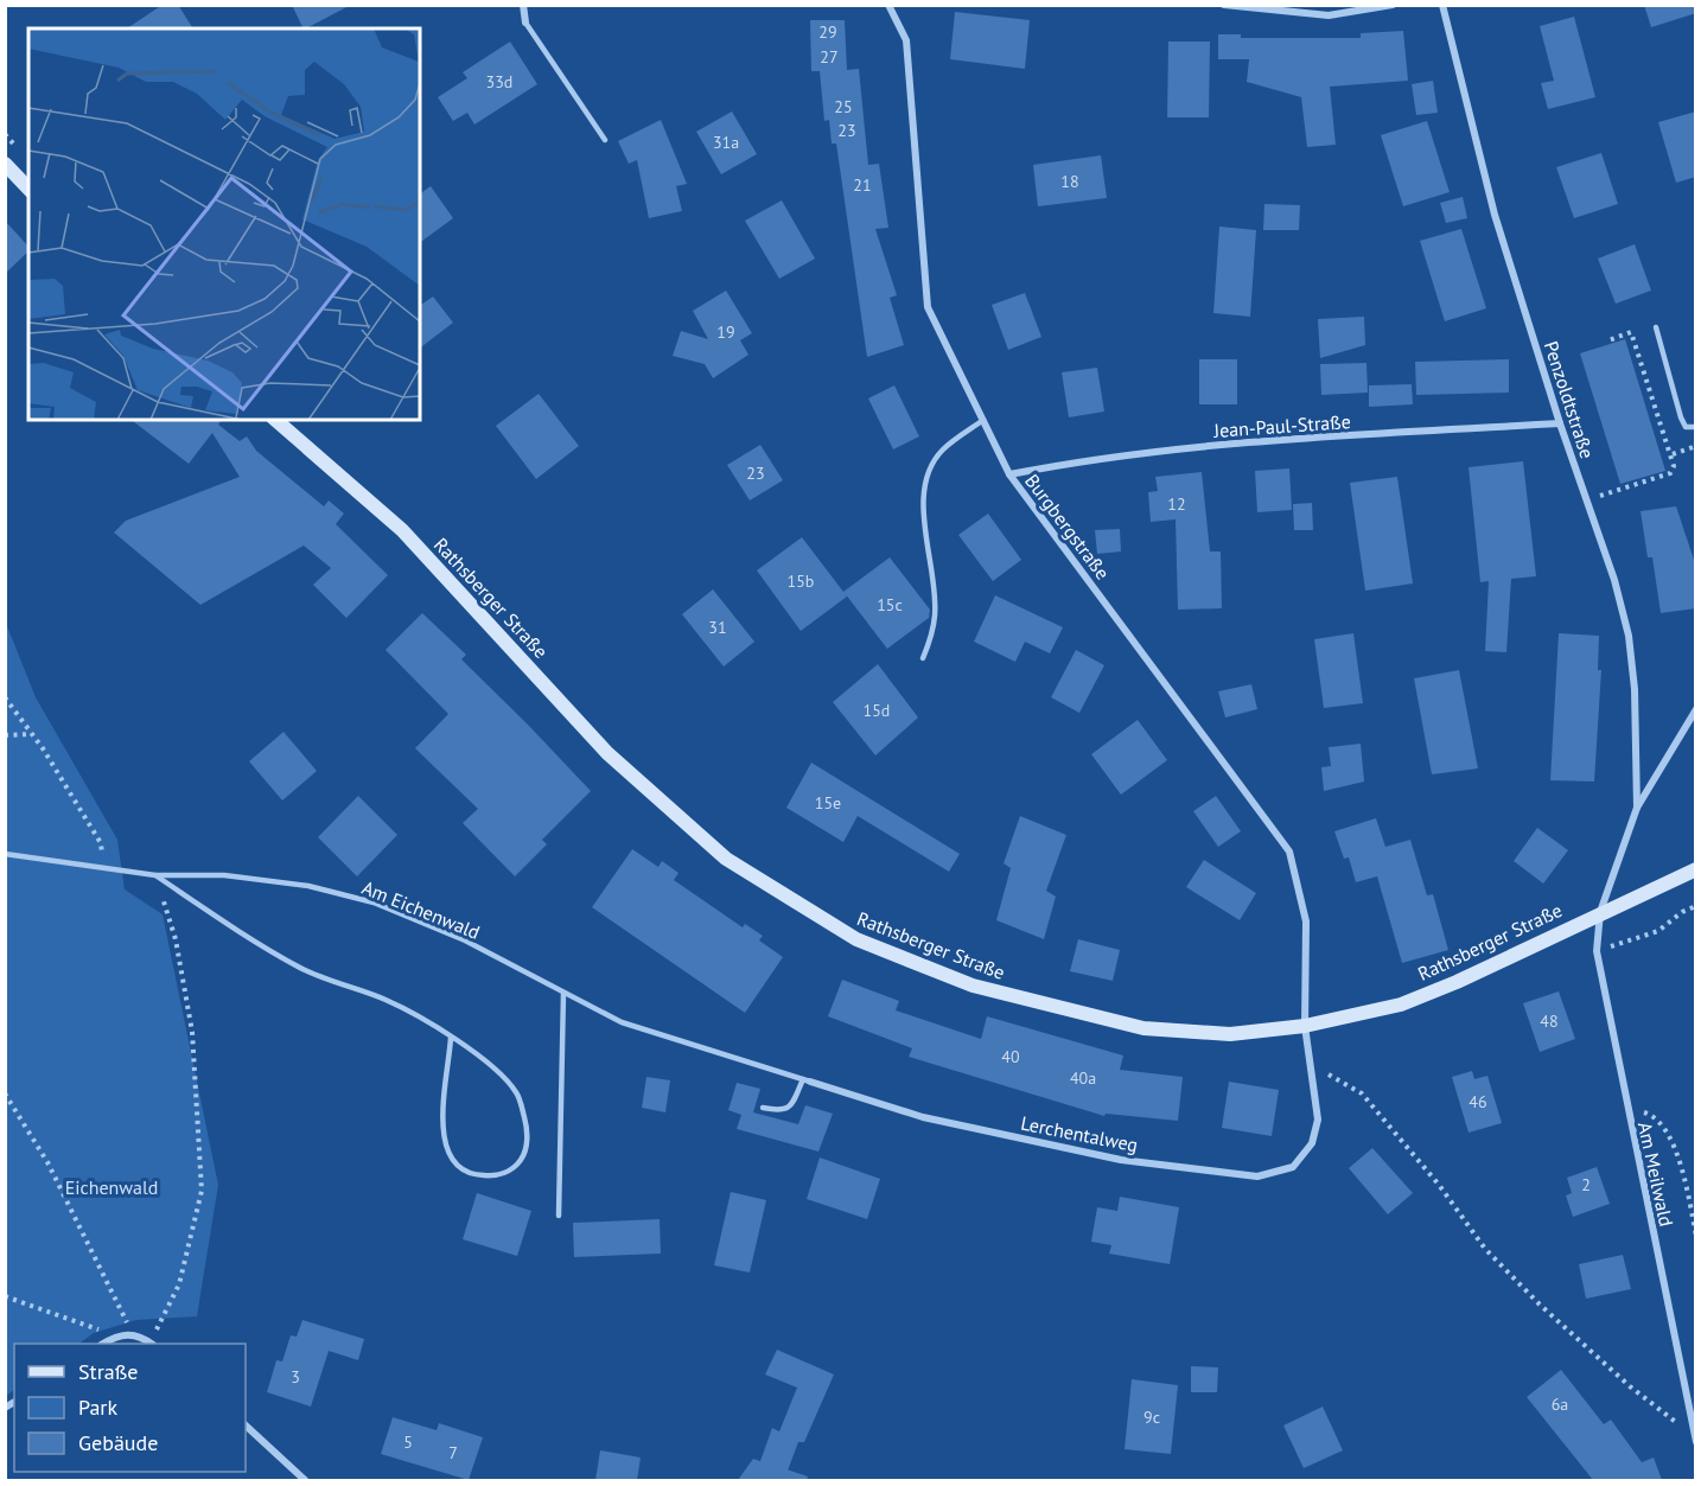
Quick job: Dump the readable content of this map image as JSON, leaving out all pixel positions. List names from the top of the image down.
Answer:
{
  "streets": {
    "street": [
      "Penzoldtstraße",
      "Jean-Paul-Straße",
      "Burgbergstraße",
      "Rathsberger Straße",
      "Lerchentalweg",
      "Am Meilwald"
    ],
    "lane": ["Am Eichenwald"]
  },
  "crossings": [
    ["Penzoldtstraße", "Jean-Paul-Straße"],
    ["Penzoldtstraße", "Am Meilwald"],
    ["Jean-Paul-Straße", "Burgbergstraße"],
    ["Burgbergstraße", "Rathsberger Straße"],
    ["Burgbergstraße", "Lerchentalweg"],
    ["Rathsberger Straße", "Lerchentalweg"],
    ["Rathsberger Straße", "Am Meilwald"],
    ["Am Eichenwald", "Lerchentalweg"]
  ],
  "parks": ["Eichenwald"],
  "house_numbers": [
    "29",
    "27",
    "33d",
    "25",
    "23",
    "31a",
    "18",
    "21",
    "19",
    "23",
    "12",
    "15b",
    "15c",
    "31",
    "15d",
    "15e",
    "48",
    "40",
    "40a",
    "46",
    "2",
    "3",
    "6a",
    "9c",
    "5",
    "7"
  ],
  "legend": ["Straße", "Park", "Gebäude"]
}
